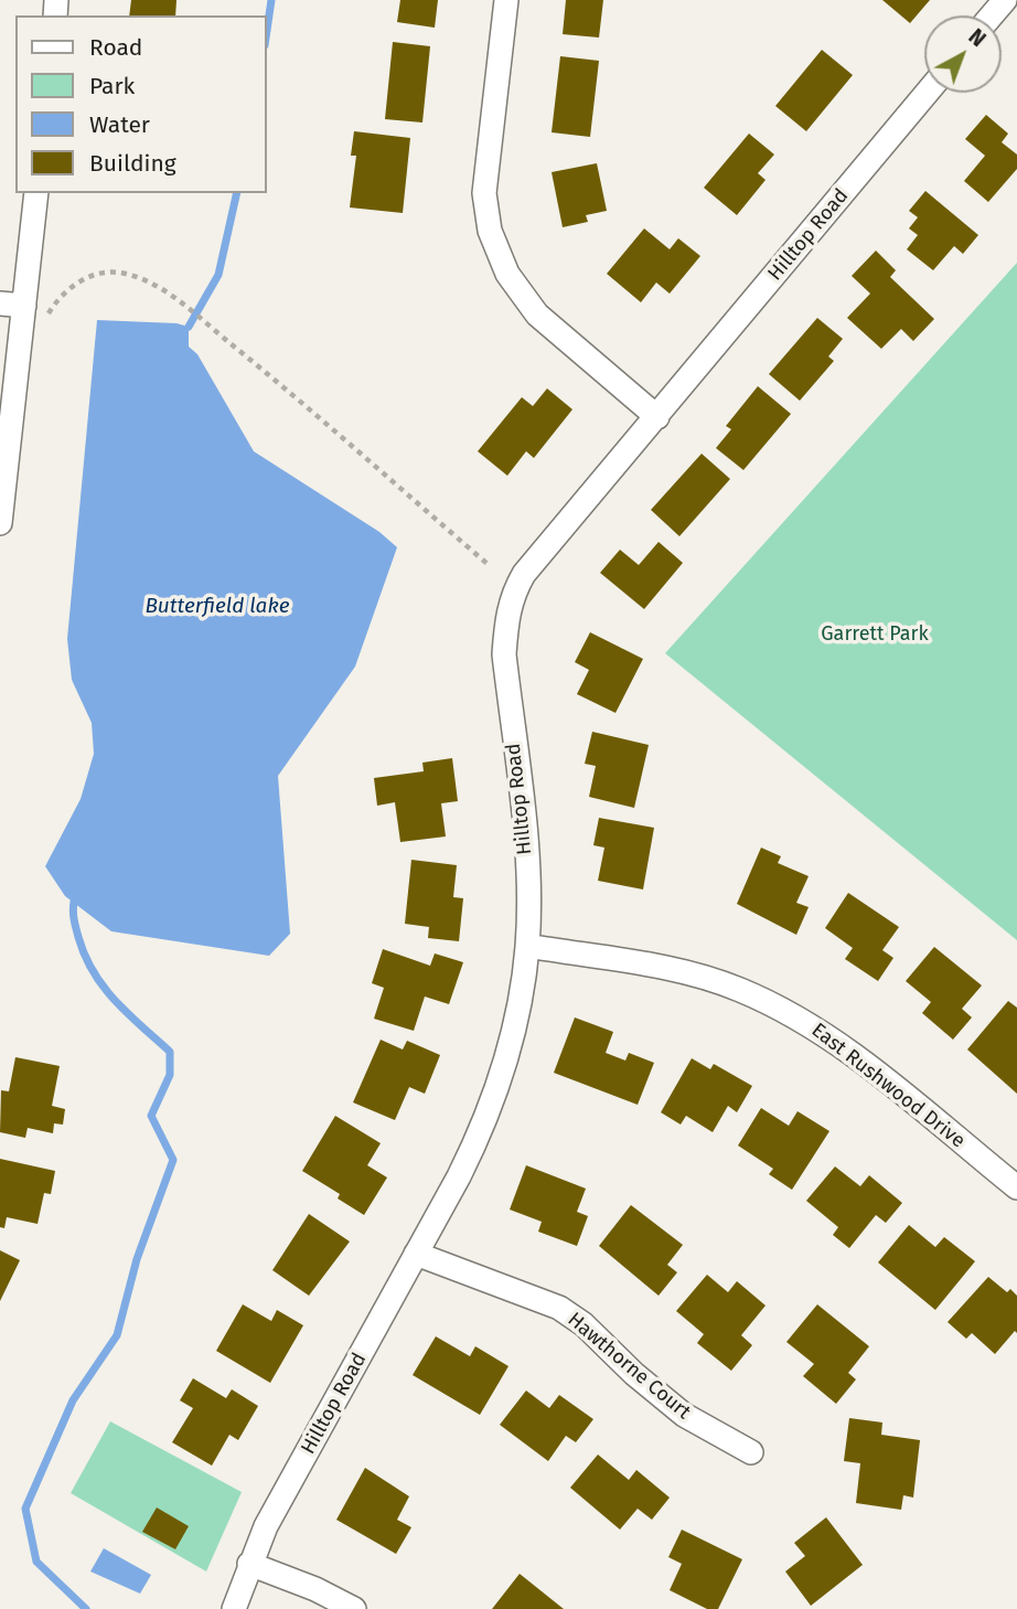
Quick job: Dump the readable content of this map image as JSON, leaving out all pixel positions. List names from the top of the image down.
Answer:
{
  "streets": {
    "street": ["Hilltop Road", "East Rushwood Drive", "Hawthorne Court"]
  },
  "crossings": [
    ["Hilltop Road", "East Rushwood Drive"],
    ["Hilltop Road", "Hawthorne Court"]
  ],
  "water": ["Butterfield lake"],
  "parks": ["Garrett Park"],
  "legend": [
    "Road",
    "Park",
    "Water",
    "Building"
  ],
  "north": "top right"
}
